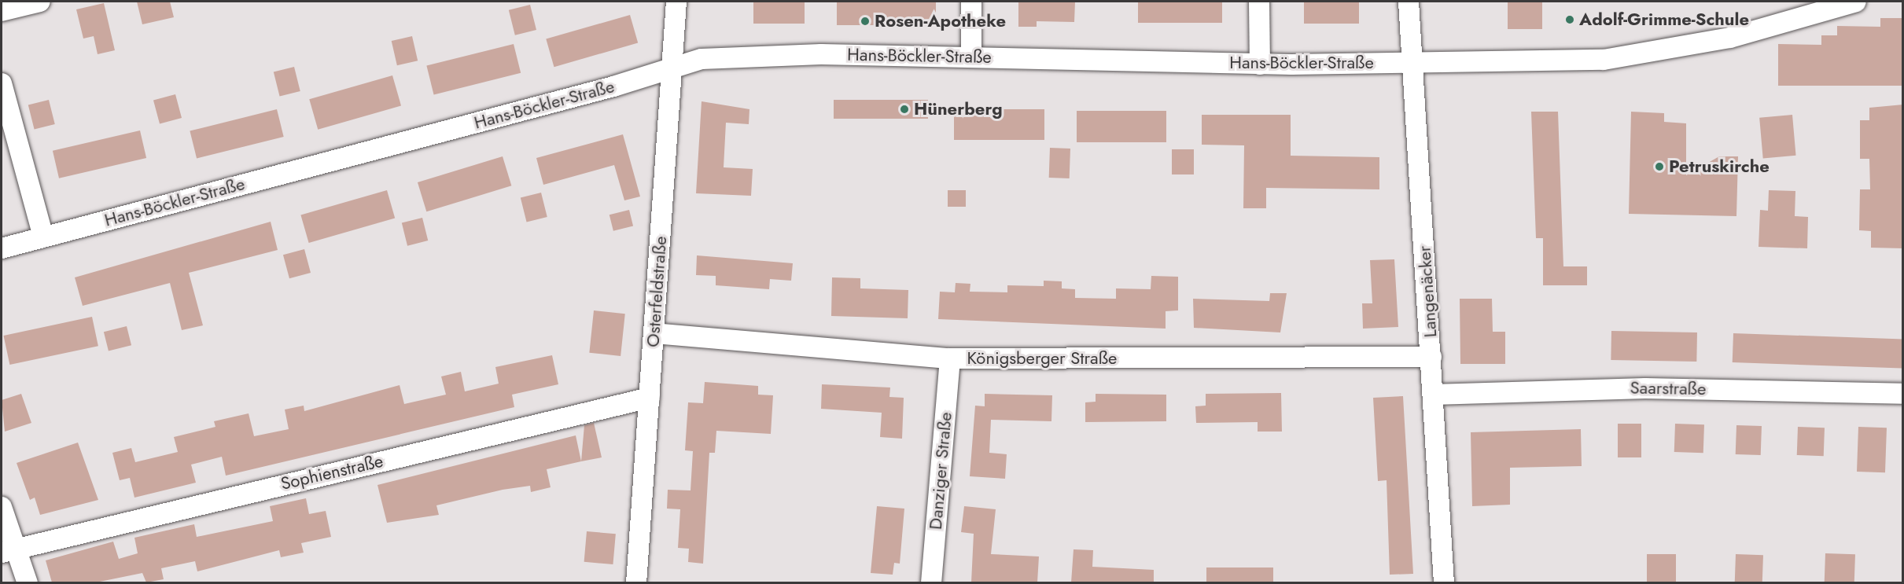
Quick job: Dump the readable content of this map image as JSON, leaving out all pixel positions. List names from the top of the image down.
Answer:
{
  "streets": {
    "street": [
      "Hans-Böckler-Straße",
      "Osterfeldstraße",
      "Langenäcker",
      "Königsberger Straße",
      "Saarstraße",
      "Danziger Straße",
      "Sophienstraße"
    ]
  },
  "crossings": [
    ["Hans-Böckler-Straße", "Osterfeldstraße"],
    ["Hans-Böckler-Straße", "Langenäcker"],
    ["Osterfeldstraße", "Königsberger Straße"],
    ["Osterfeldstraße", "Sophienstraße"],
    ["Langenäcker", "Königsberger Straße"],
    ["Langenäcker", "Saarstraße"],
    ["Königsberger Straße", "Danziger Straße"]
  ],
  "places": [
    "Adolf-Grimme-Schule",
    "Rosen-Apotheke",
    "Hünerberg",
    "Petruskirche"
  ]
}
